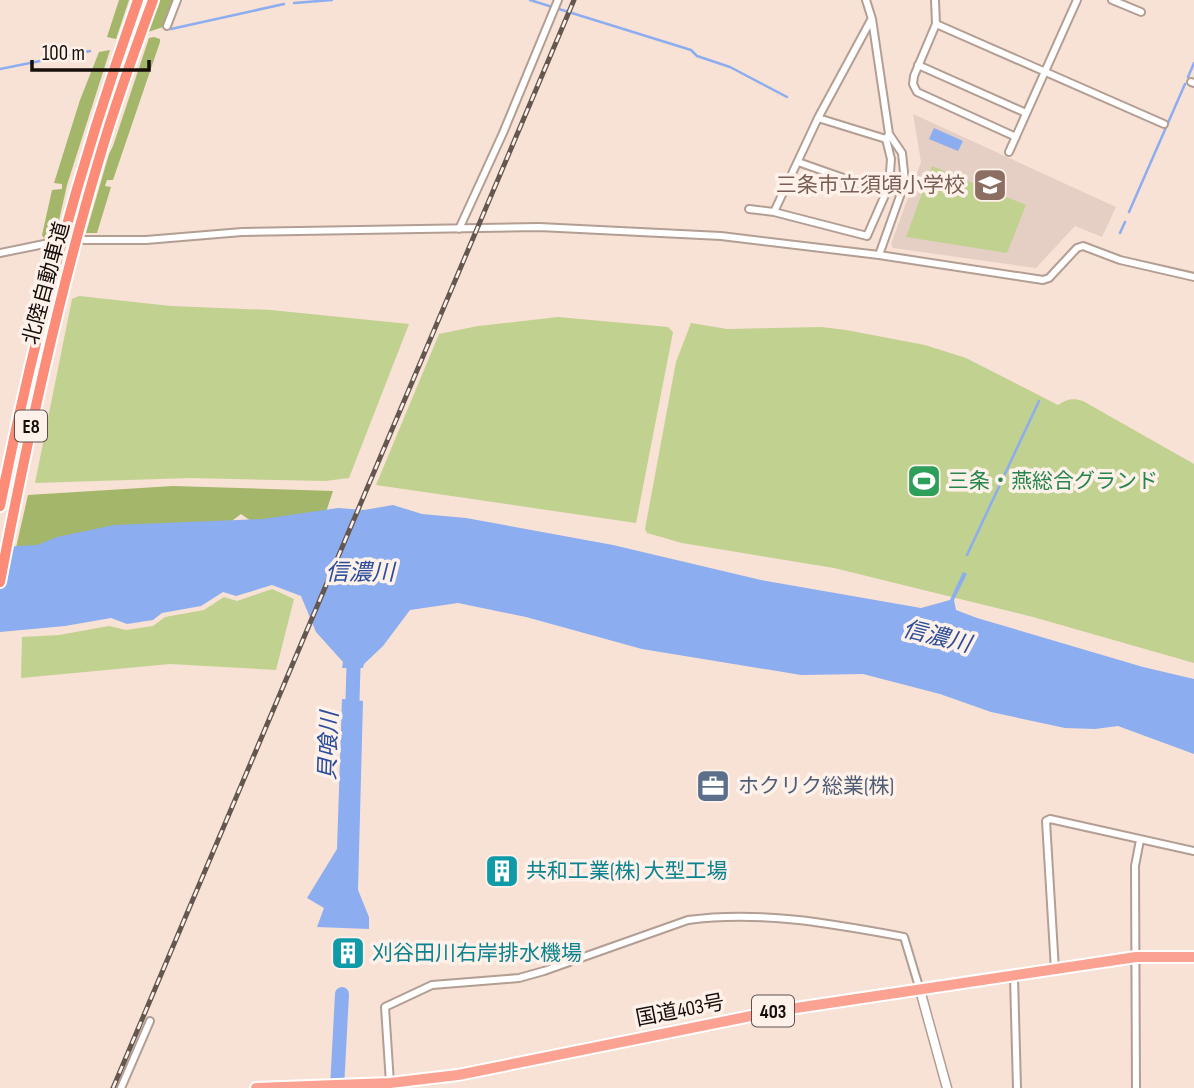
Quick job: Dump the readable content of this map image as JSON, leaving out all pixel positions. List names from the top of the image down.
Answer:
{
  "streets": {
    "highway": [
      "北陸自動車道",
      "E8",
      "国道403号",
      "403"
    ]
  },
  "water": ["信濃川", "貝喰川"],
  "places": {
    "school or university": ["三条市立須頃小学校"],
    "sports": ["三条・燕総合グランド"],
    "office": ["ホクリク総業(株)"],
    "building": ["共和工業(株) 大型工場", "刈谷田川右岸排水機場"]
  },
  "scale_bar": "100 m"
}
